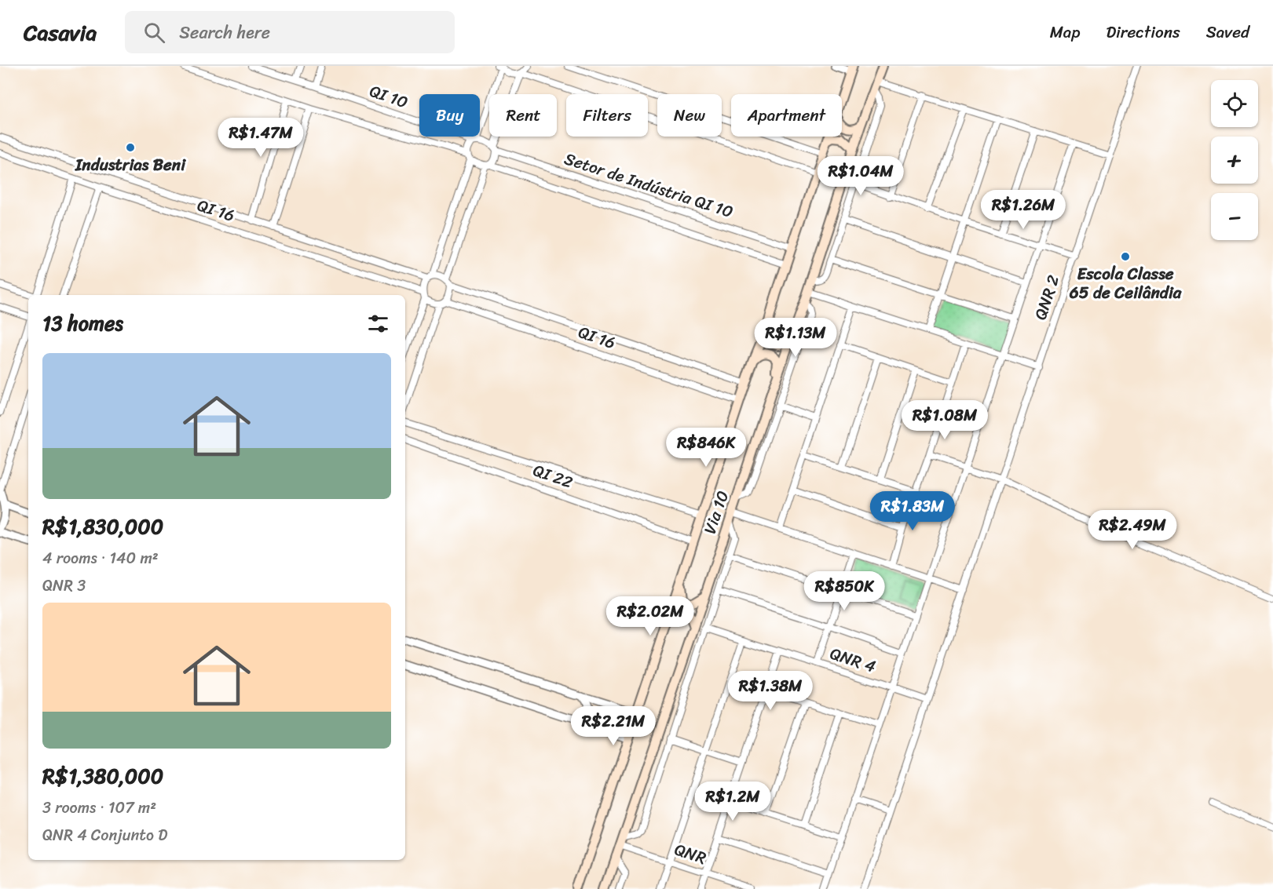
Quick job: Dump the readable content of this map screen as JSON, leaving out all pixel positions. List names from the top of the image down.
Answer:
{
  "streets": {
    "main road": ["Via 10"],
    "street": [
      "QI 10",
      "Setor de Indústria QI 10",
      "QI 16",
      "QNR 2",
      "QI 22",
      "QNR 4",
      "QNR"
    ]
  },
  "crossings": [
    ["QI 10", "Setor de Indústria QI 10"],
    ["Setor de Indústria QI 10", "Via 10"],
    ["QI 16", "Via 10"],
    ["QI 22", "Via 10"],
    ["Via 10", "QNR"]
  ],
  "places": ["Industrias Beni", "Escola Classe 65 de Ceilândia"],
  "page": {
    "header": "Casavia",
    "search": "Search here",
    "nav": ["Map", "Directions", "Saved"],
    "map_buttons": ["+", "−"],
    "chip": [
      "Buy",
      "Rent",
      "Filters",
      "New",
      "Apartment"
    ],
    "price": [
      "R$1.47M",
      "R$1.04M",
      "R$1.26M",
      "R$1.13M",
      "R$1.08M",
      "R$846K",
      "R$1.83M",
      "R$2.49M",
      "R$850K",
      "R$2.02M",
      "R$1.38M",
      "R$2.21M",
      "R$1.2M"
    ],
    "heading": "13 homes",
    "list": [
      {
        "name": "R$1,830,000",
        "note": "4 rooms · 140 m² · QNR 3"
      },
      {
        "name": "R$1,380,000",
        "note": "3 rooms · 107 m² · QNR 4 Conjunto D"
      }
    ]
  }
}
